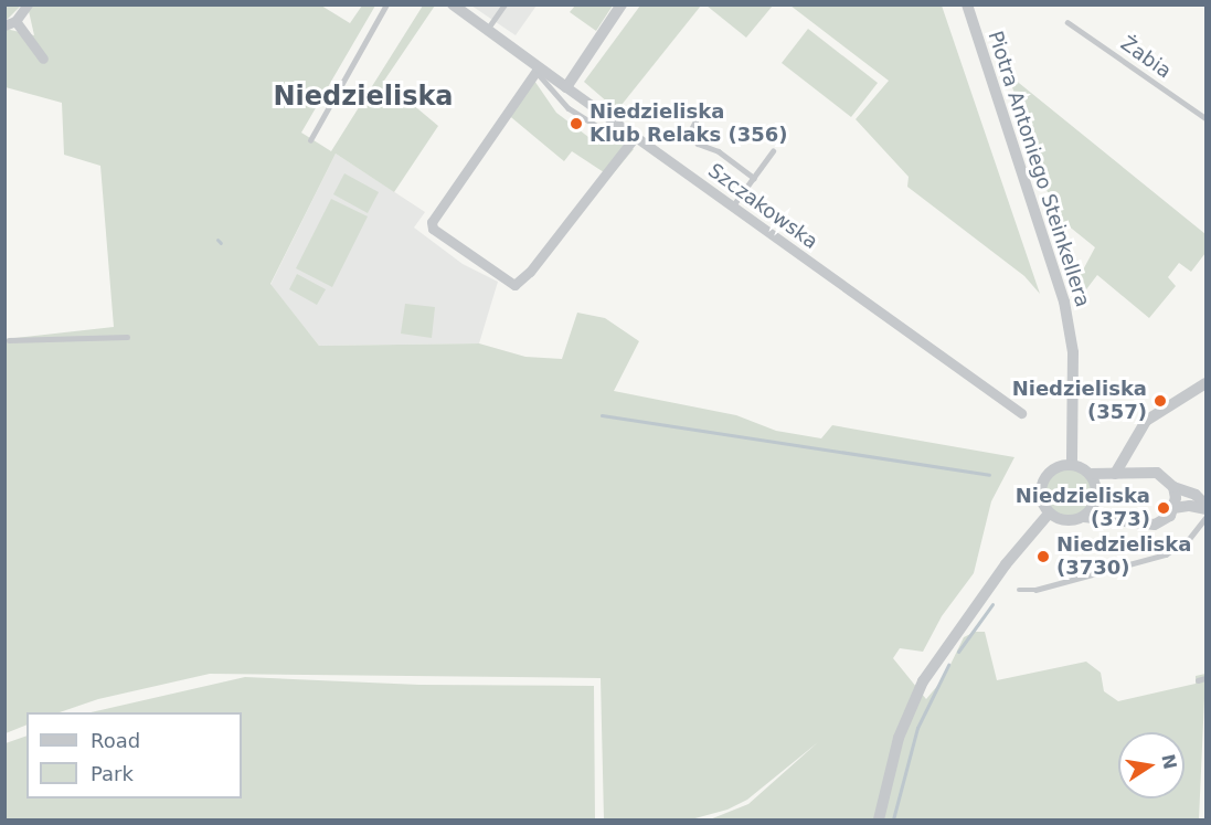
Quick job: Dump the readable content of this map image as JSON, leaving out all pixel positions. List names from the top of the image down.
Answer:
{
  "streets": {
    "street": ["Piotra Antoniego Steinkellera", "Szczakowska"],
    "lane": ["Żabia"]
  },
  "districts": ["Niedzieliska"],
  "places": [
    "Niedzieliska Klub Relaks (356)",
    "Niedzieliska (357)",
    "Niedzieliska (373)",
    "Niedzieliska (3730)"
  ],
  "legend": ["Road", "Park"],
  "north": "right"
}
